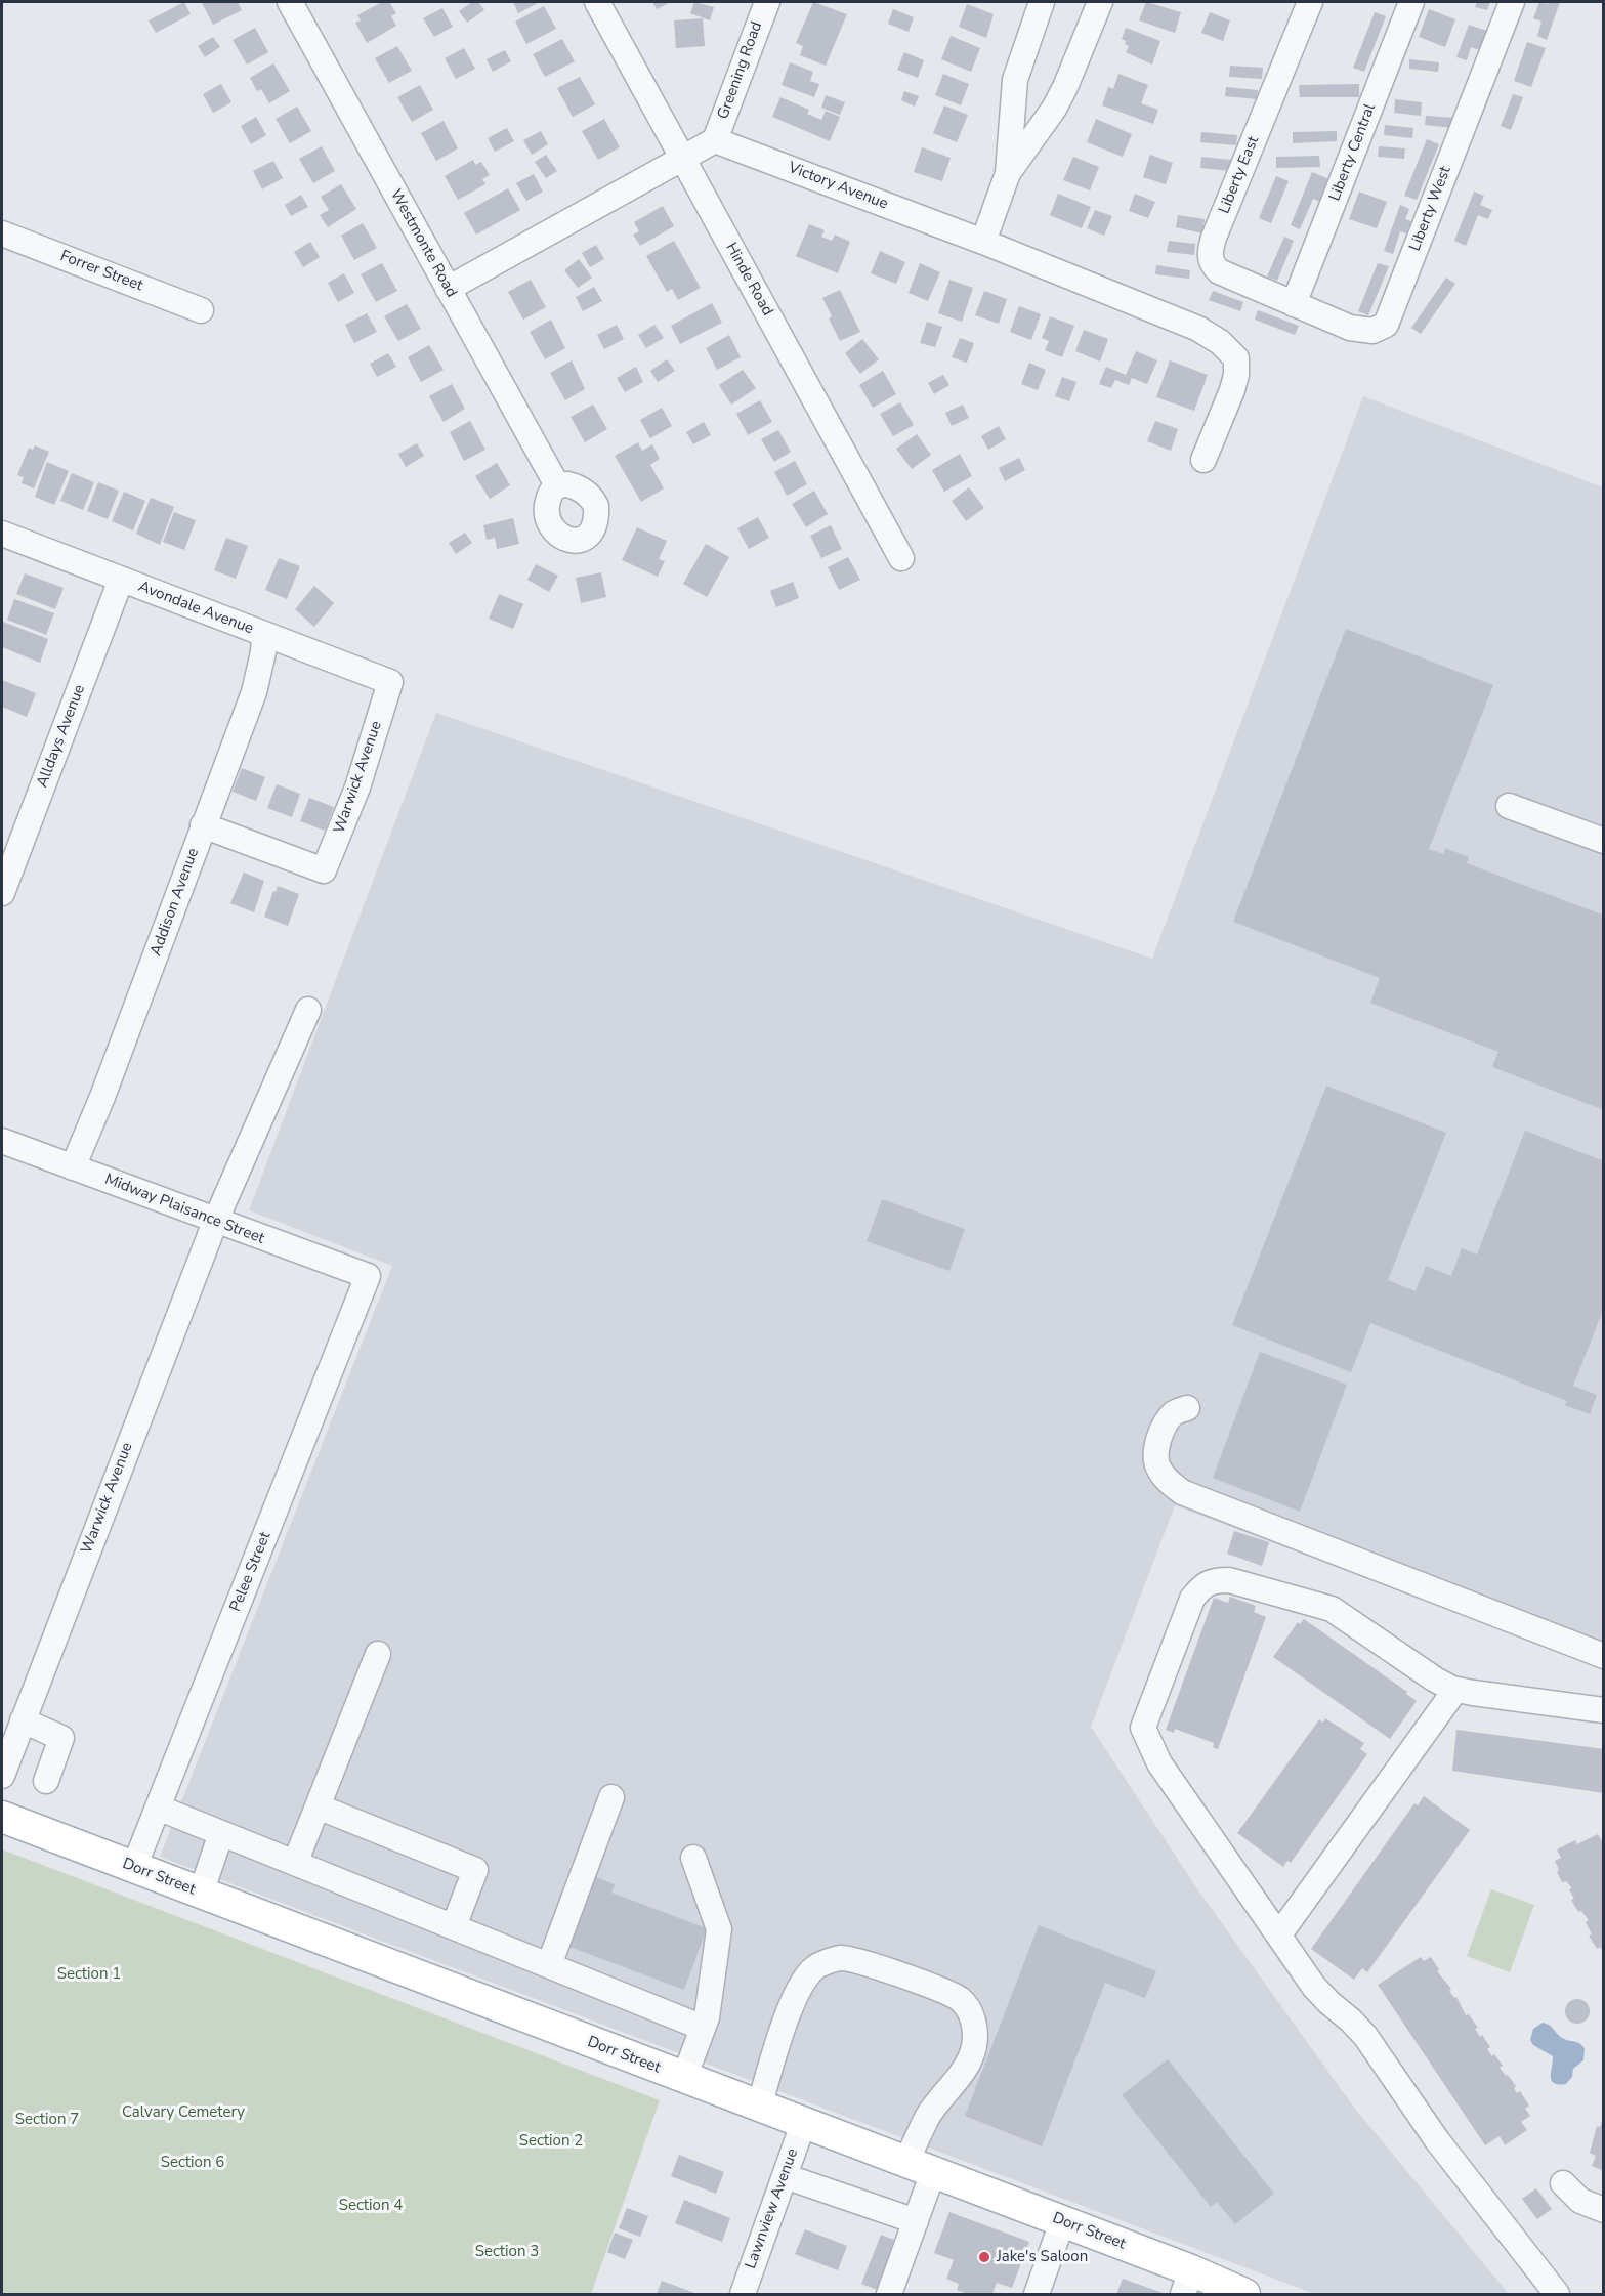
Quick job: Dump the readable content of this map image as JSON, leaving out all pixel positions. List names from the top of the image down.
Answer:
{
  "streets": {
    "main road": ["Dorr Street"],
    "street": [
      "Greening Road",
      "Liberty Central",
      "Liberty East",
      "Victory Avenue",
      "Liberty West",
      "Westmonte Road",
      "Forrer Street",
      "Hinde Road",
      "Avondale Avenue",
      "Alldays Avenue",
      "Warwick Avenue",
      "Addison Avenue",
      "Midway Plaisance Street",
      "Pelee Street",
      "Lawnview Avenue"
    ]
  },
  "crossings": [
    ["Greening Road", "Victory Avenue"],
    ["Liberty Central", "Liberty East"],
    ["Liberty Central", "Liberty West"],
    ["Liberty East", "Liberty West"],
    ["Avondale Avenue", "Alldays Avenue"],
    ["Avondale Avenue", "Warwick Avenue"],
    ["Avondale Avenue", "Addison Avenue"],
    ["Warwick Avenue", "Addison Avenue"],
    ["Warwick Avenue", "Midway Plaisance Street"],
    ["Addison Avenue", "Midway Plaisance Street"],
    ["Midway Plaisance Street", "Pelee Street"],
    ["Pelee Street", "Dorr Street"],
    ["Dorr Street", "Lawnview Avenue"]
  ],
  "parks": [
    "Section 1",
    "Calvary Cemetery",
    "Section 7",
    "Section 2",
    "Section 6",
    "Section 4",
    "Section 3"
  ],
  "places": ["Jake's Saloon"]
}
